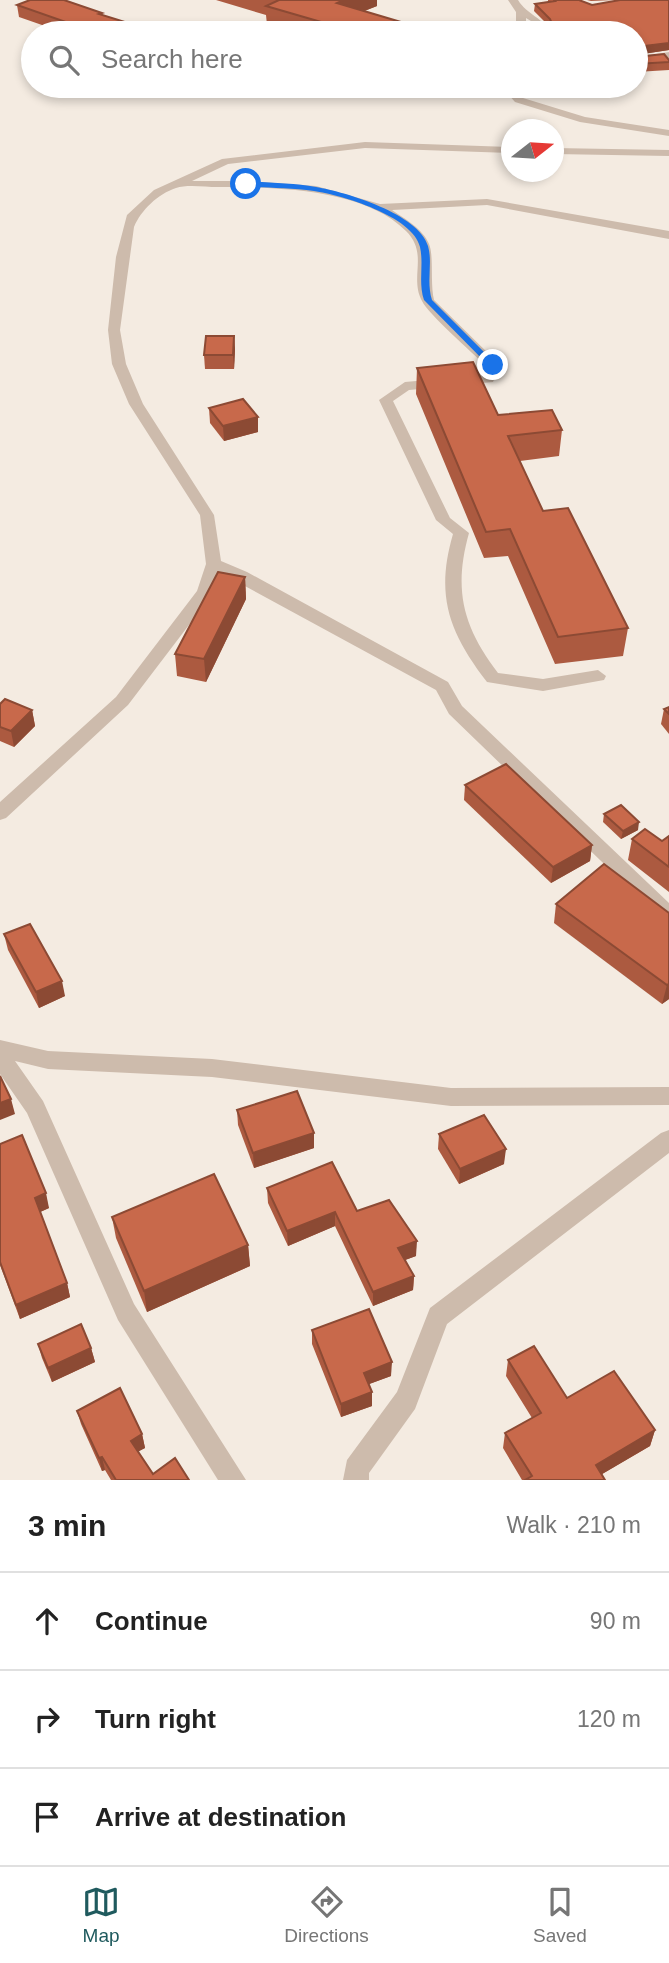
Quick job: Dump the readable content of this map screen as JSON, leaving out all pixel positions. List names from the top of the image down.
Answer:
{
  "north": "right",
  "page": {
    "search": "Search here",
    "heading": ["3 min", "Walk · 210 m"],
    "list": [
      ["Continue", "90 m"],
      ["Turn right", "120 m"],
      "Arrive at destination"
    ],
    "nav": ["Map", "Directions", "Saved"]
  }
}
